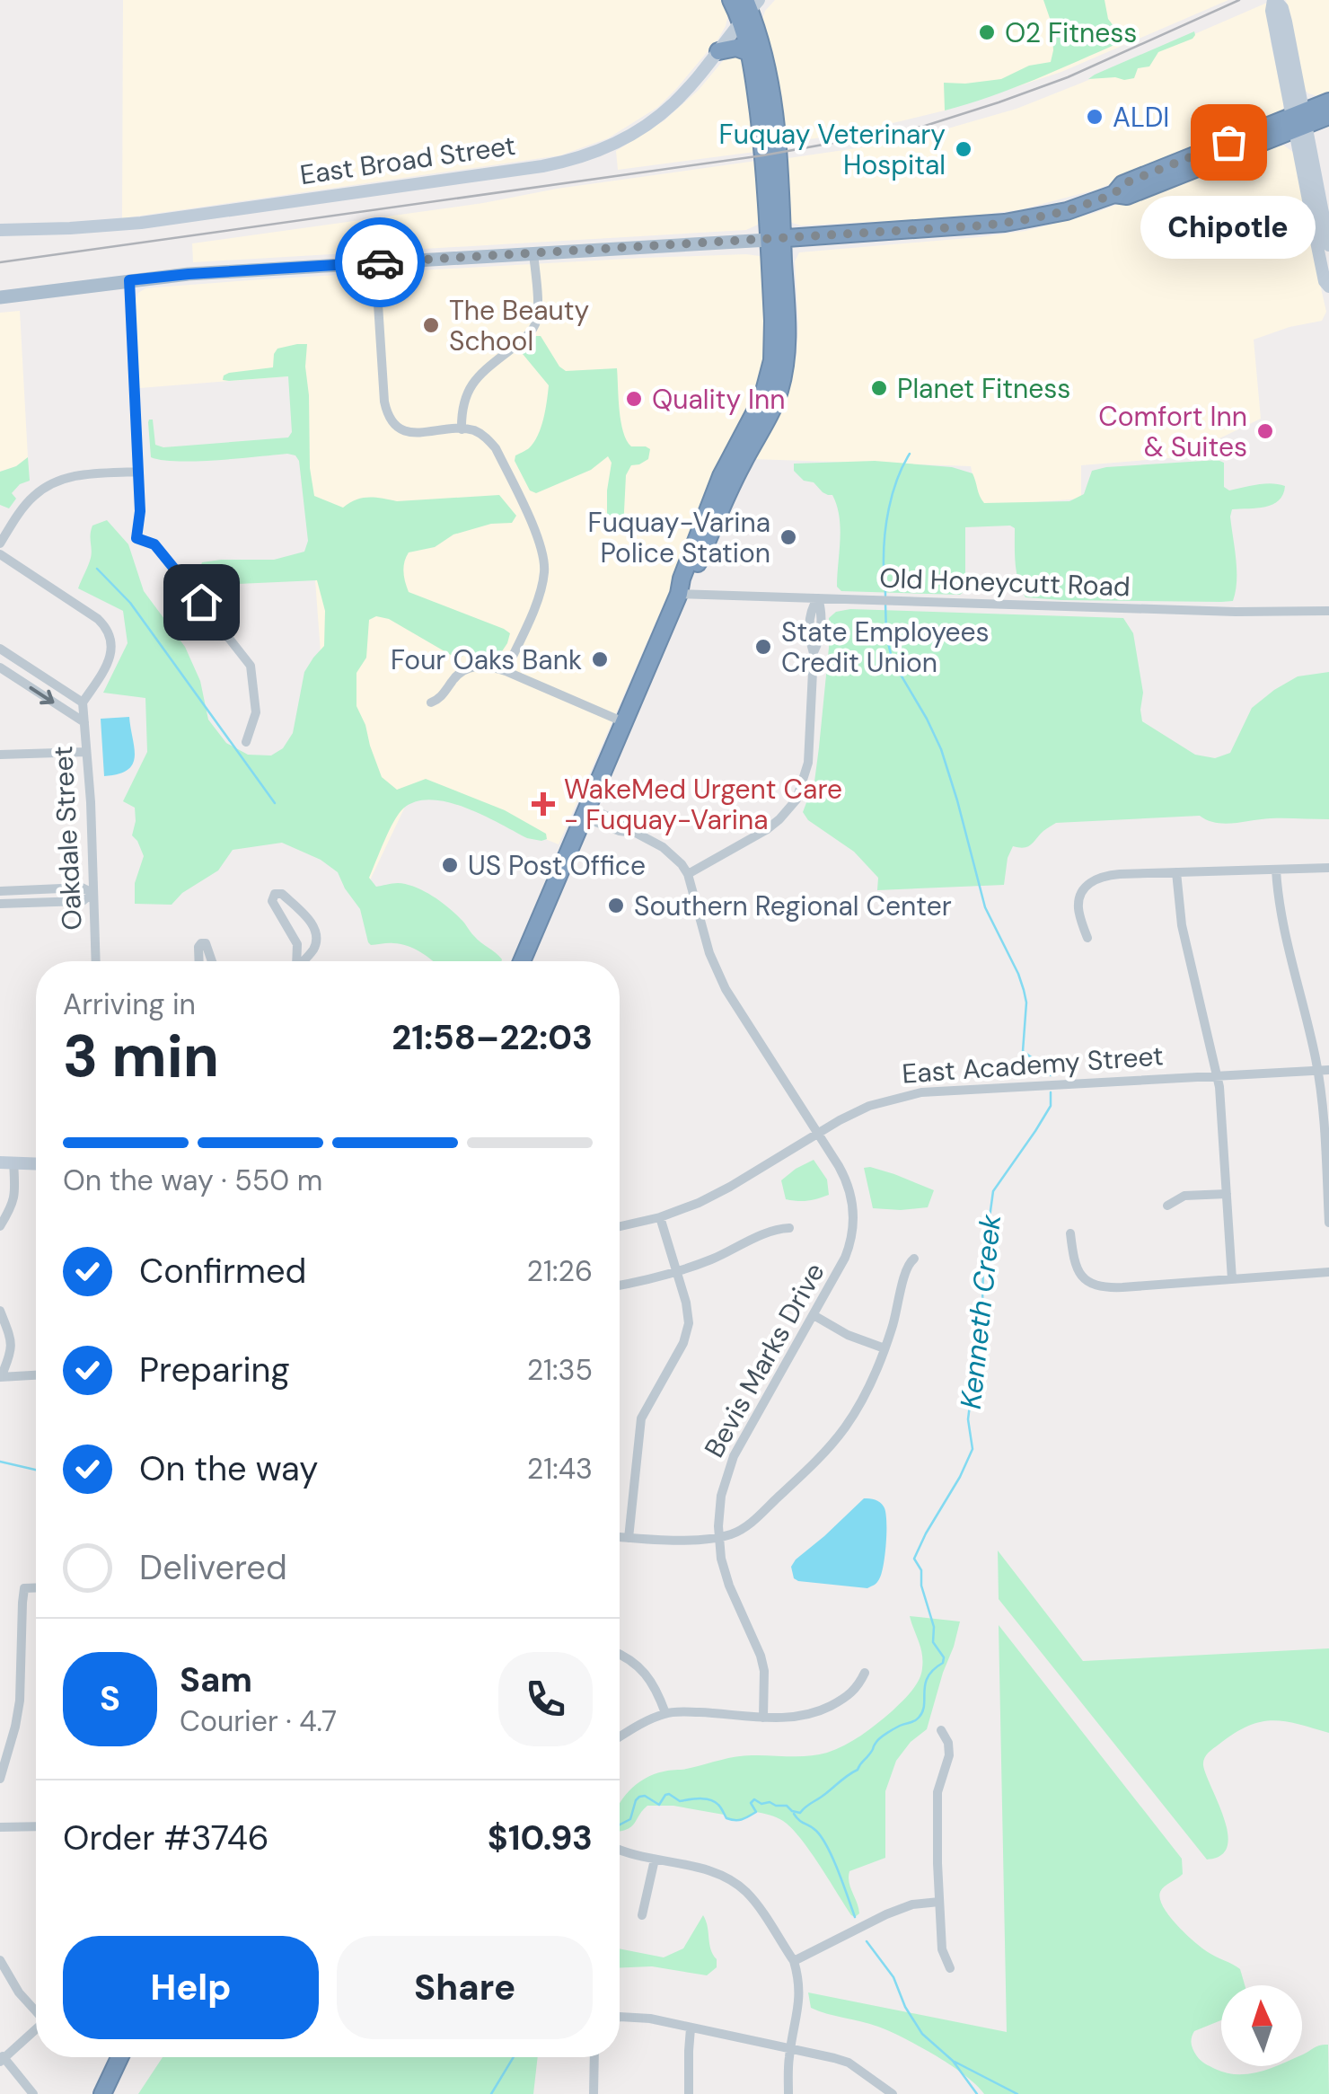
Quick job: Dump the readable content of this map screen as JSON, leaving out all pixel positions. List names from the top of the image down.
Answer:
{
  "streets": {
    "main road": ["East Broad Street"],
    "street": [
      "Old Honeycutt Road",
      "Oakdale Street",
      "East Academy Street",
      "Bevis Marks Drive"
    ]
  },
  "crossings": [
    ["East Academy Street", "Bevis Marks Drive"]
  ],
  "water": ["Kenneth Creek"],
  "places": {
    "other": [
      "O2 Fitness",
      "ALDI",
      "Chipotle",
      "Fuquay Veterinary Hospital",
      "The Beauty School",
      "Planet Fitness",
      "Quality Inn",
      "Comfort Inn & Suites",
      "Fuquay-Varina Police Station",
      "State Employees Credit Union",
      "Four Oaks Bank",
      "US Post Office",
      "Southern Regional Center"
    ],
    "health": ["WakeMed Urgent Care - Fuquay-Varina"]
  },
  "north": "top",
  "page": {
    "bubble": "Chipotle",
    "heading": ["3 min", "Arriving in", "21:58–22:03"],
    "panel": [
      "Sam",
      "Courier · 4.7",
      "Order #3746",
      "$10.93"
    ],
    "bar": "On the way · 550 m",
    "list": [
      ["Confirmed", "21:26"],
      ["Preparing", "21:35"],
      ["On the way", "21:43"],
      "Delivered"
    ],
    "round": "S",
    "buttons": ["Help", "Share"]
  }
}
